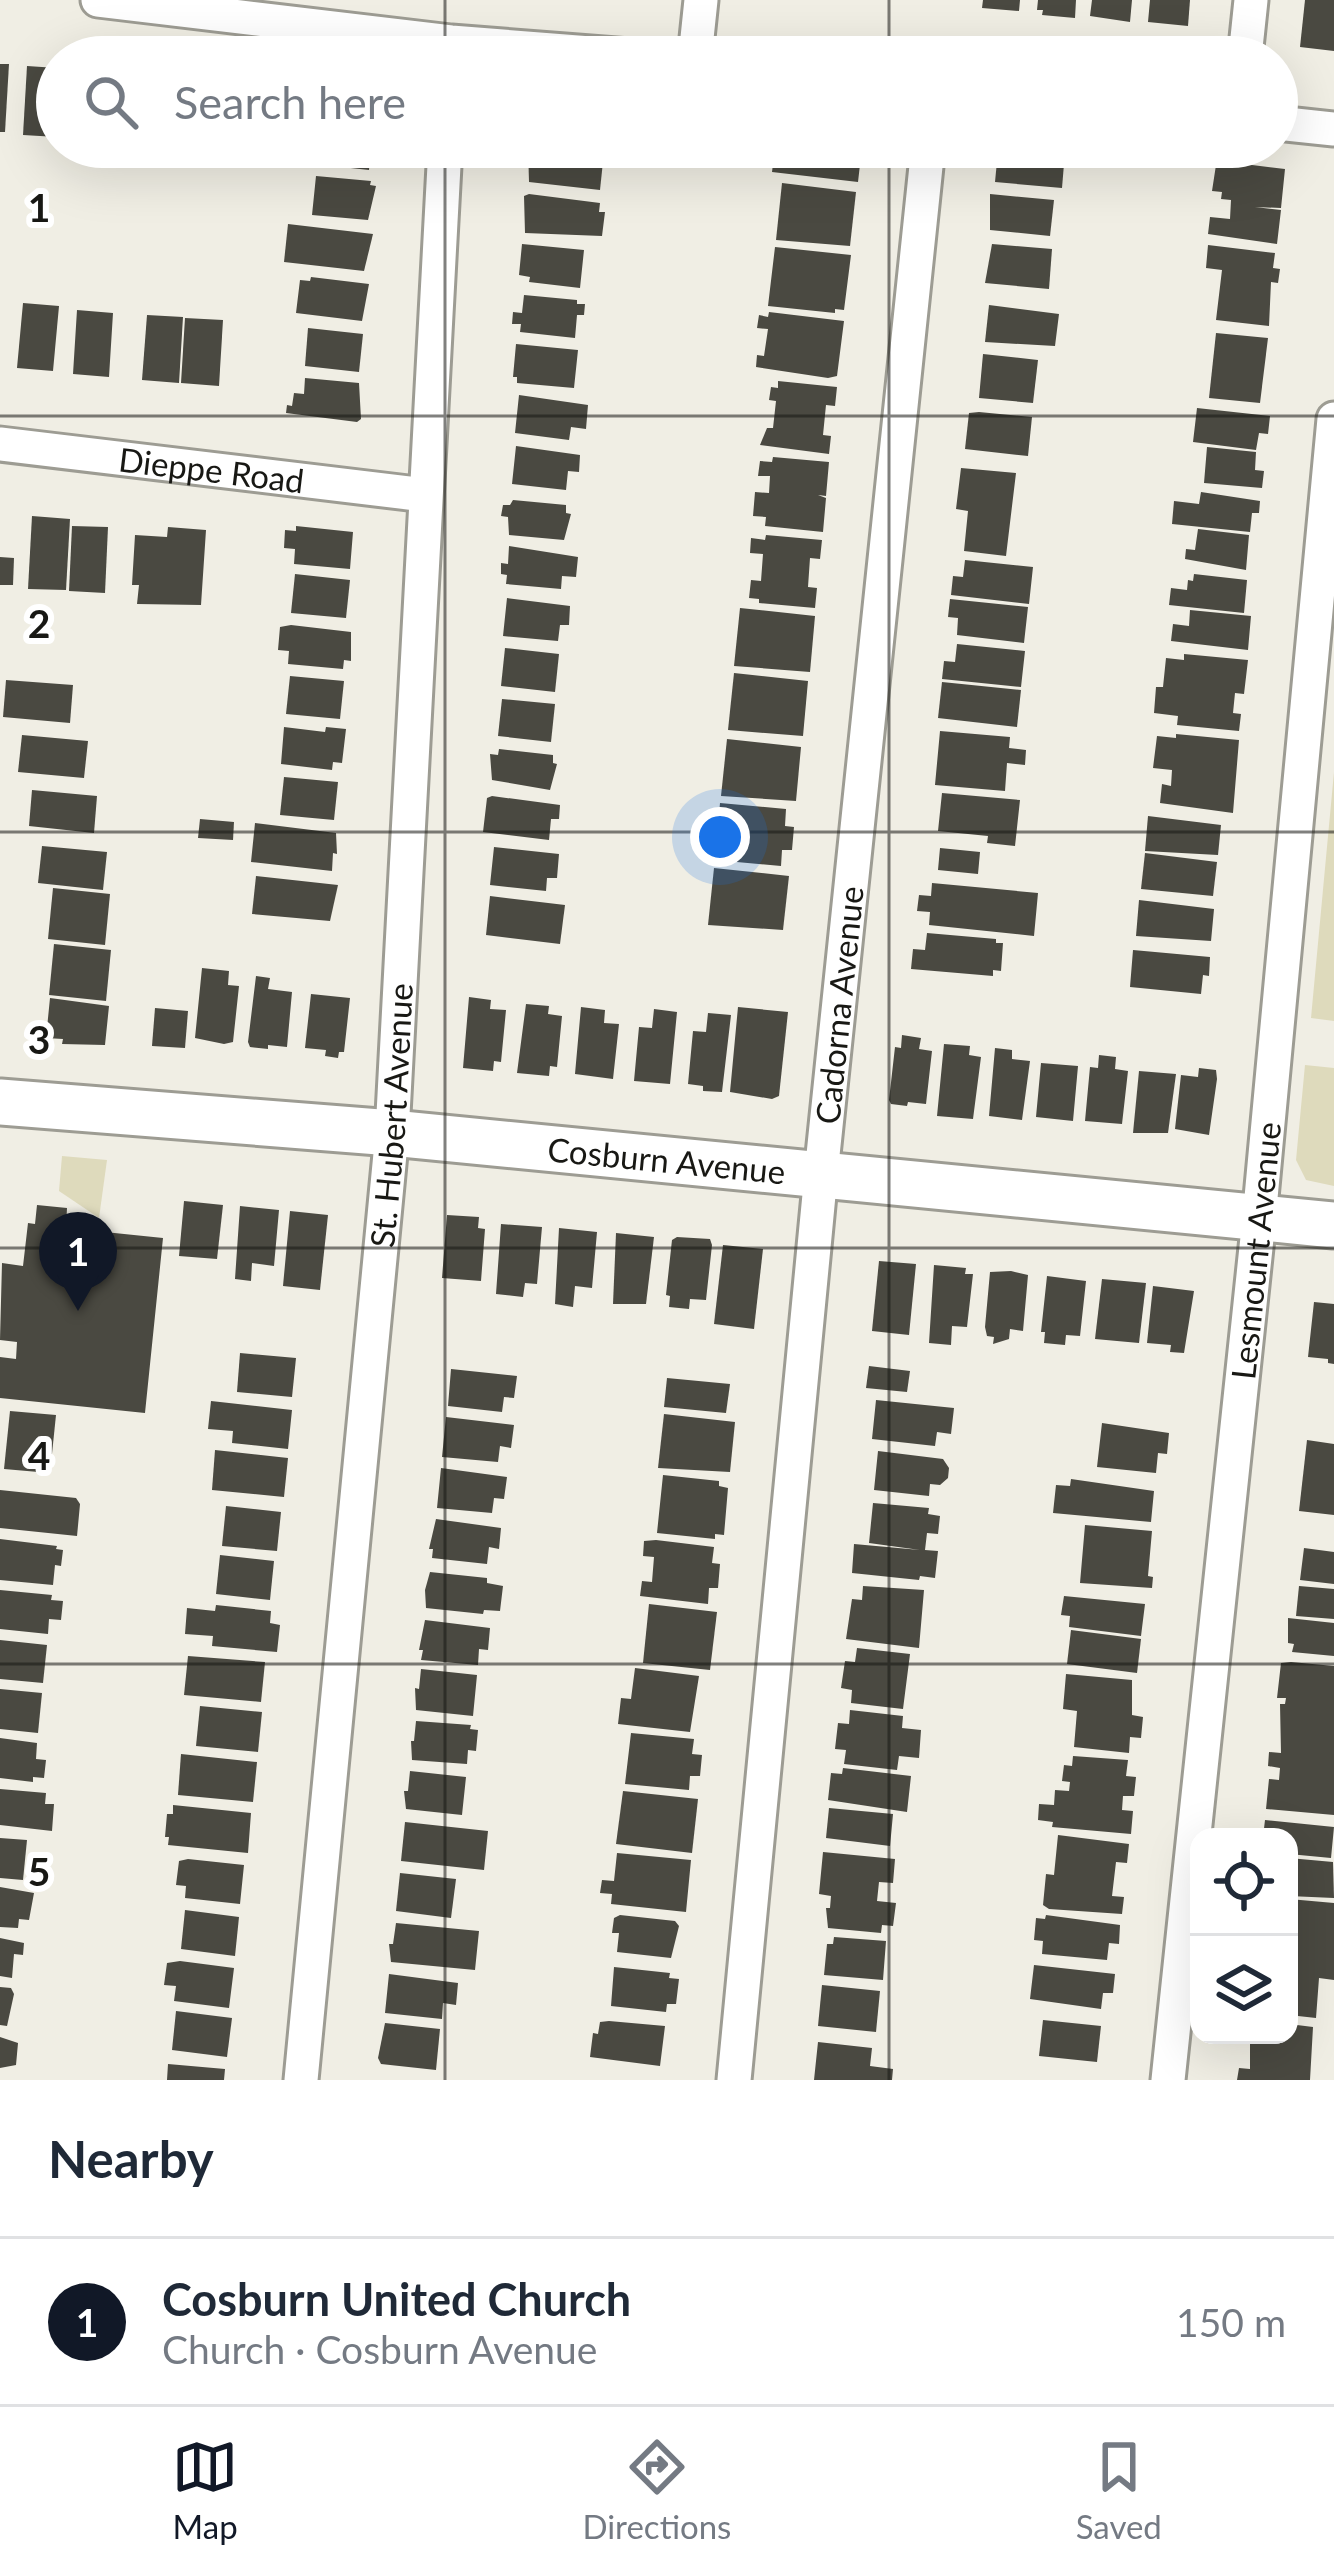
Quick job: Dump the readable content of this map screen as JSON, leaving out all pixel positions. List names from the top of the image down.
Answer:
{
  "streets": {
    "street": [
      "Dieppe Road",
      "Cadorna Avenue",
      "St. Hubert Avenue",
      "Cosburn Avenue",
      "Lesmount Avenue"
    ]
  },
  "crossings": [
    ["Dieppe Road", "St. Hubert Avenue"],
    ["Cadorna Avenue", "Cosburn Avenue"],
    ["St. Hubert Avenue", "Cosburn Avenue"],
    ["Cosburn Avenue", "Lesmount Avenue"]
  ],
  "page": {
    "search": "Search here",
    "pins": "1",
    "heading": "Nearby",
    "list": [
      {
        "mark": "1",
        "name": "Cosburn United Church",
        "note": "Church · Cosburn Avenue",
        "value": "150 m"
      }
    ],
    "nav": ["Map", "Directions", "Saved"]
  },
  "grid": {
    "rows": [
      "1",
      "2",
      "3",
      "4",
      "5"
    ]
  }
}
